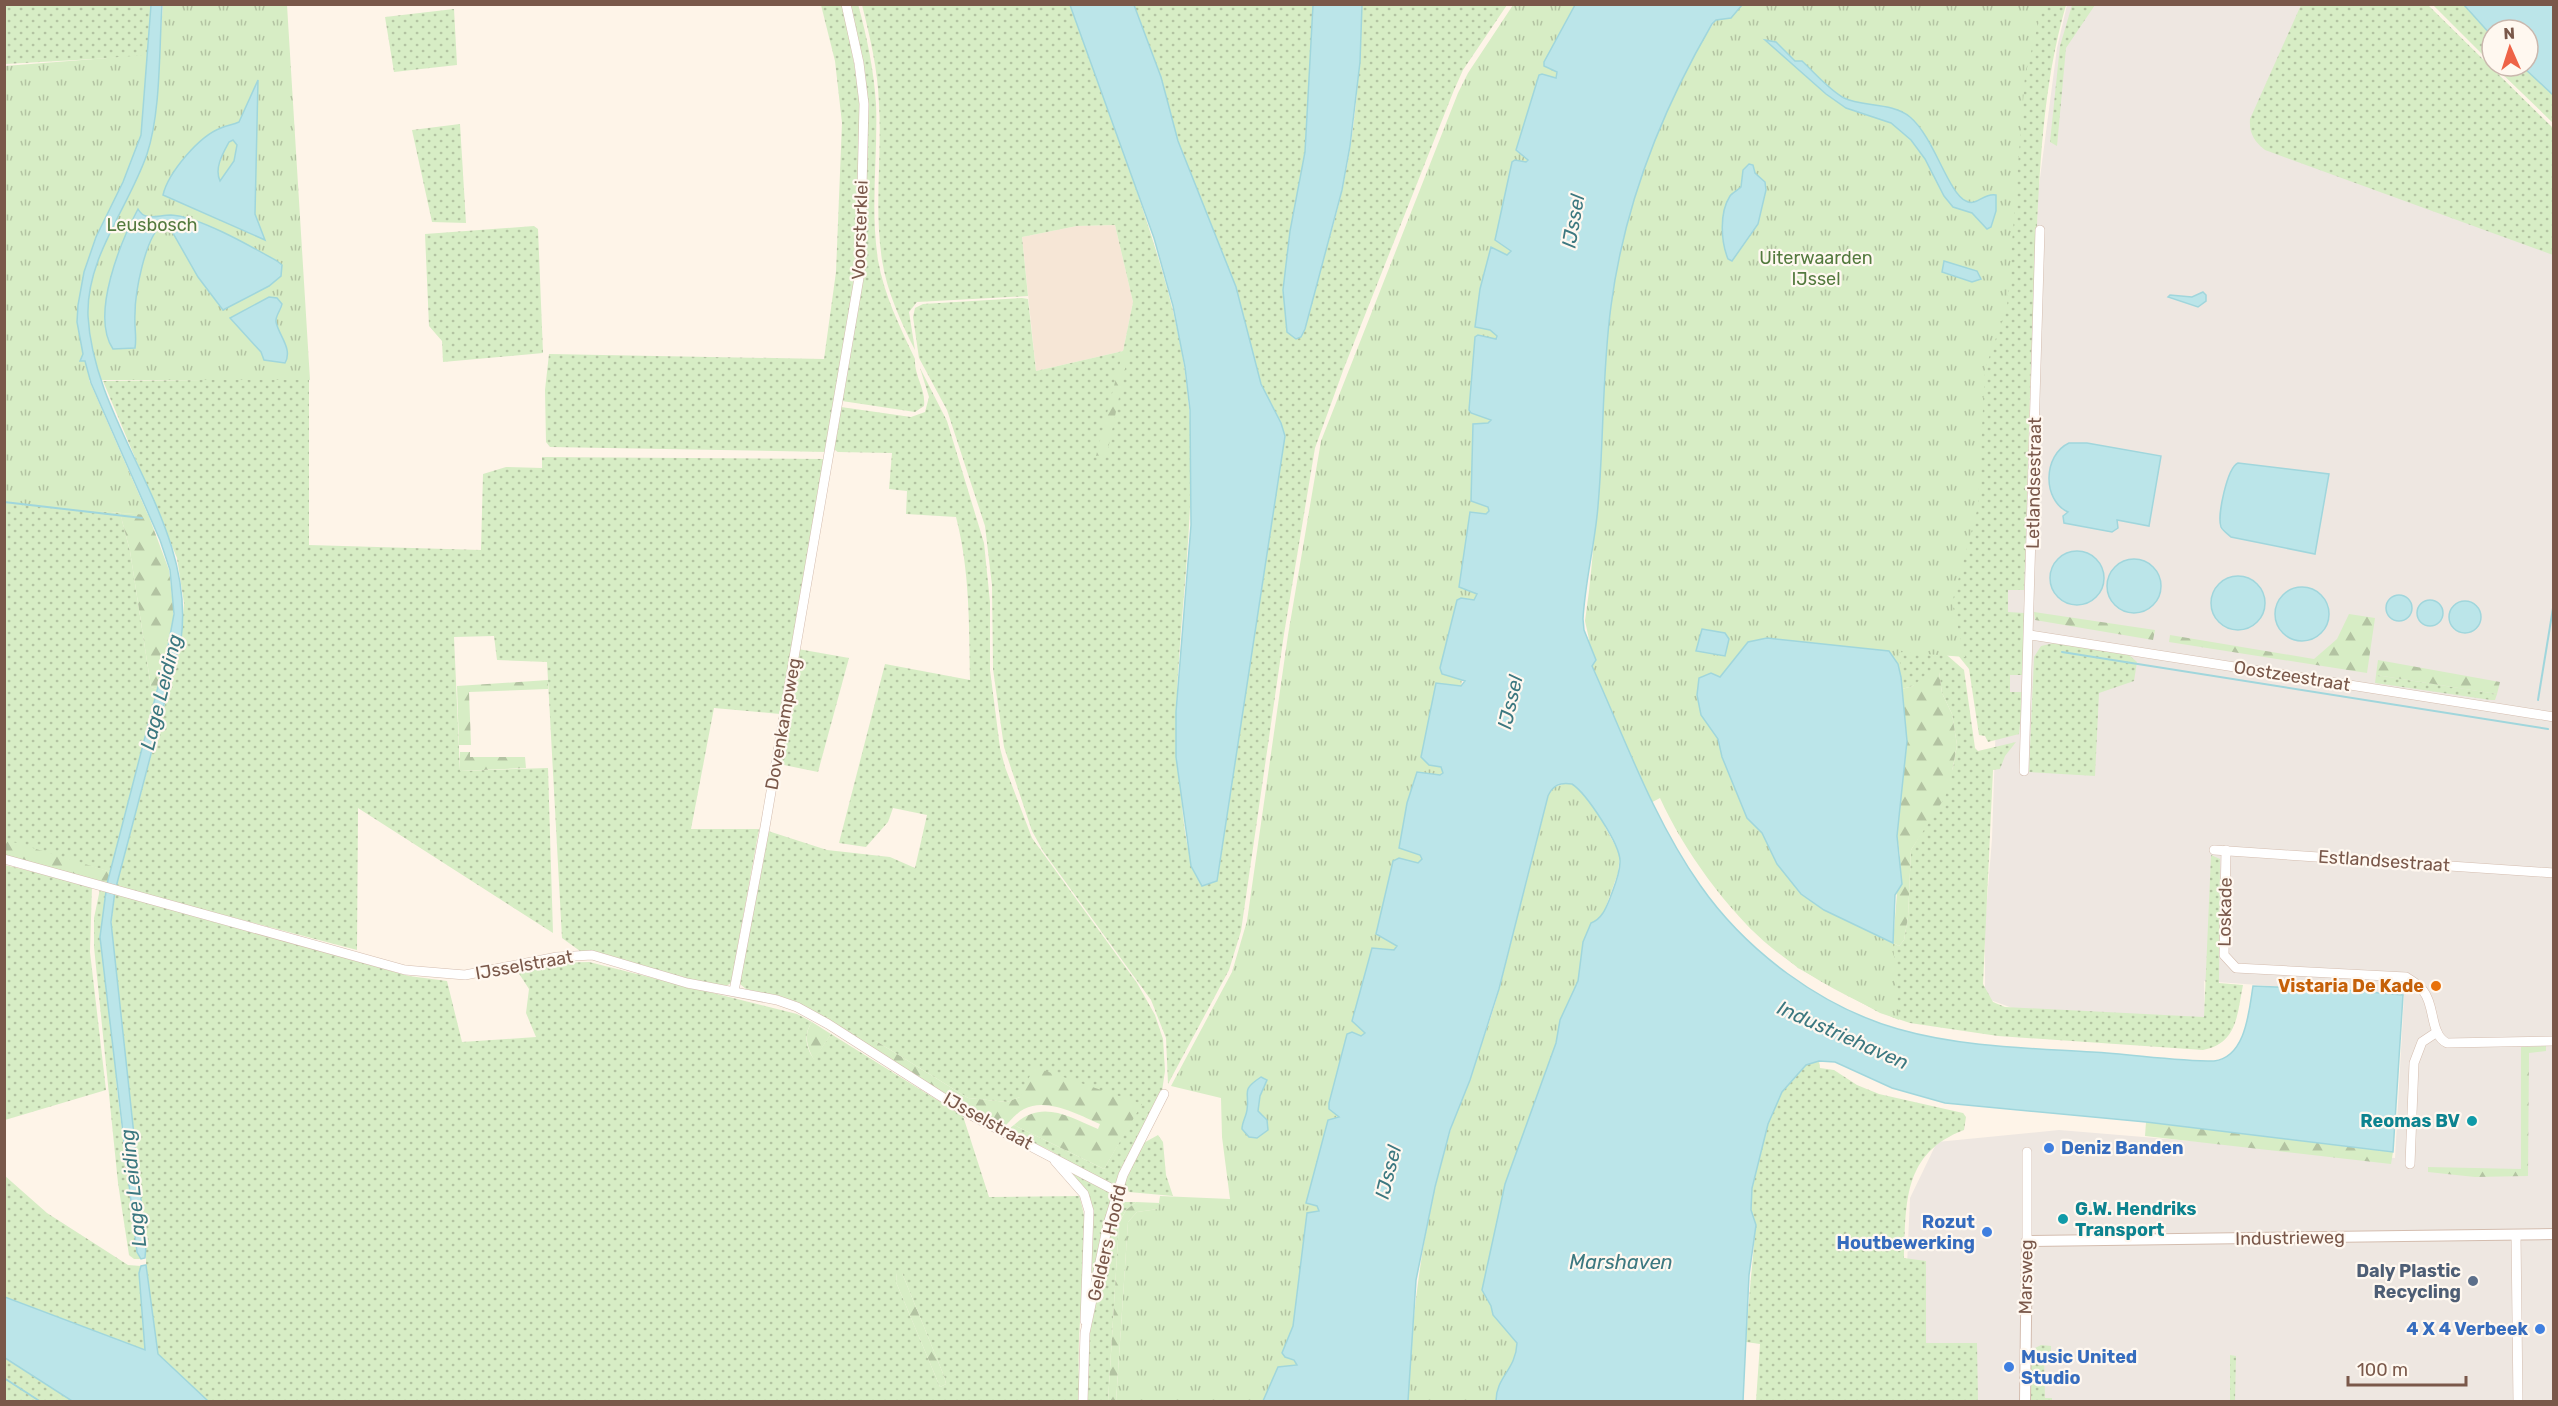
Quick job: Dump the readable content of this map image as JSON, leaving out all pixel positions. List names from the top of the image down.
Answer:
{
  "streets": {
    "street": [
      "Voorsterklei",
      "Letlandsestraat",
      "Oostzeestraat",
      "Dovenkampweg",
      "Estlandsestraat",
      "Loskade",
      "IJsselstraat",
      "Industrieweg",
      "Gelders Hoofd",
      "Marsweg"
    ]
  },
  "crossings": [
    ["Voorsterklei", "Dovenkampweg"],
    ["Letlandsestraat", "Oostzeestraat"],
    ["Dovenkampweg", "IJsselstraat"],
    ["Estlandsestraat", "Loskade"],
    ["IJsselstraat", "Gelders Hoofd"],
    ["Industrieweg", "Marsweg"]
  ],
  "water": [
    "IJssel",
    "Lage Leiding",
    "Industriehaven",
    "Marshaven"
  ],
  "parks": ["Leusbosch", "Uiterwaarden IJssel"],
  "places": [
    "Vistaria De Kade",
    "Reomas BV",
    "Deniz Banden",
    "G.W. Hendriks Transport",
    "Rozut Houtbewerking",
    "Daly Plastic Recycling",
    "4 X 4 Verbeek",
    "Music United Studio"
  ],
  "scale_bar": "100 m",
  "north": "top"
}
